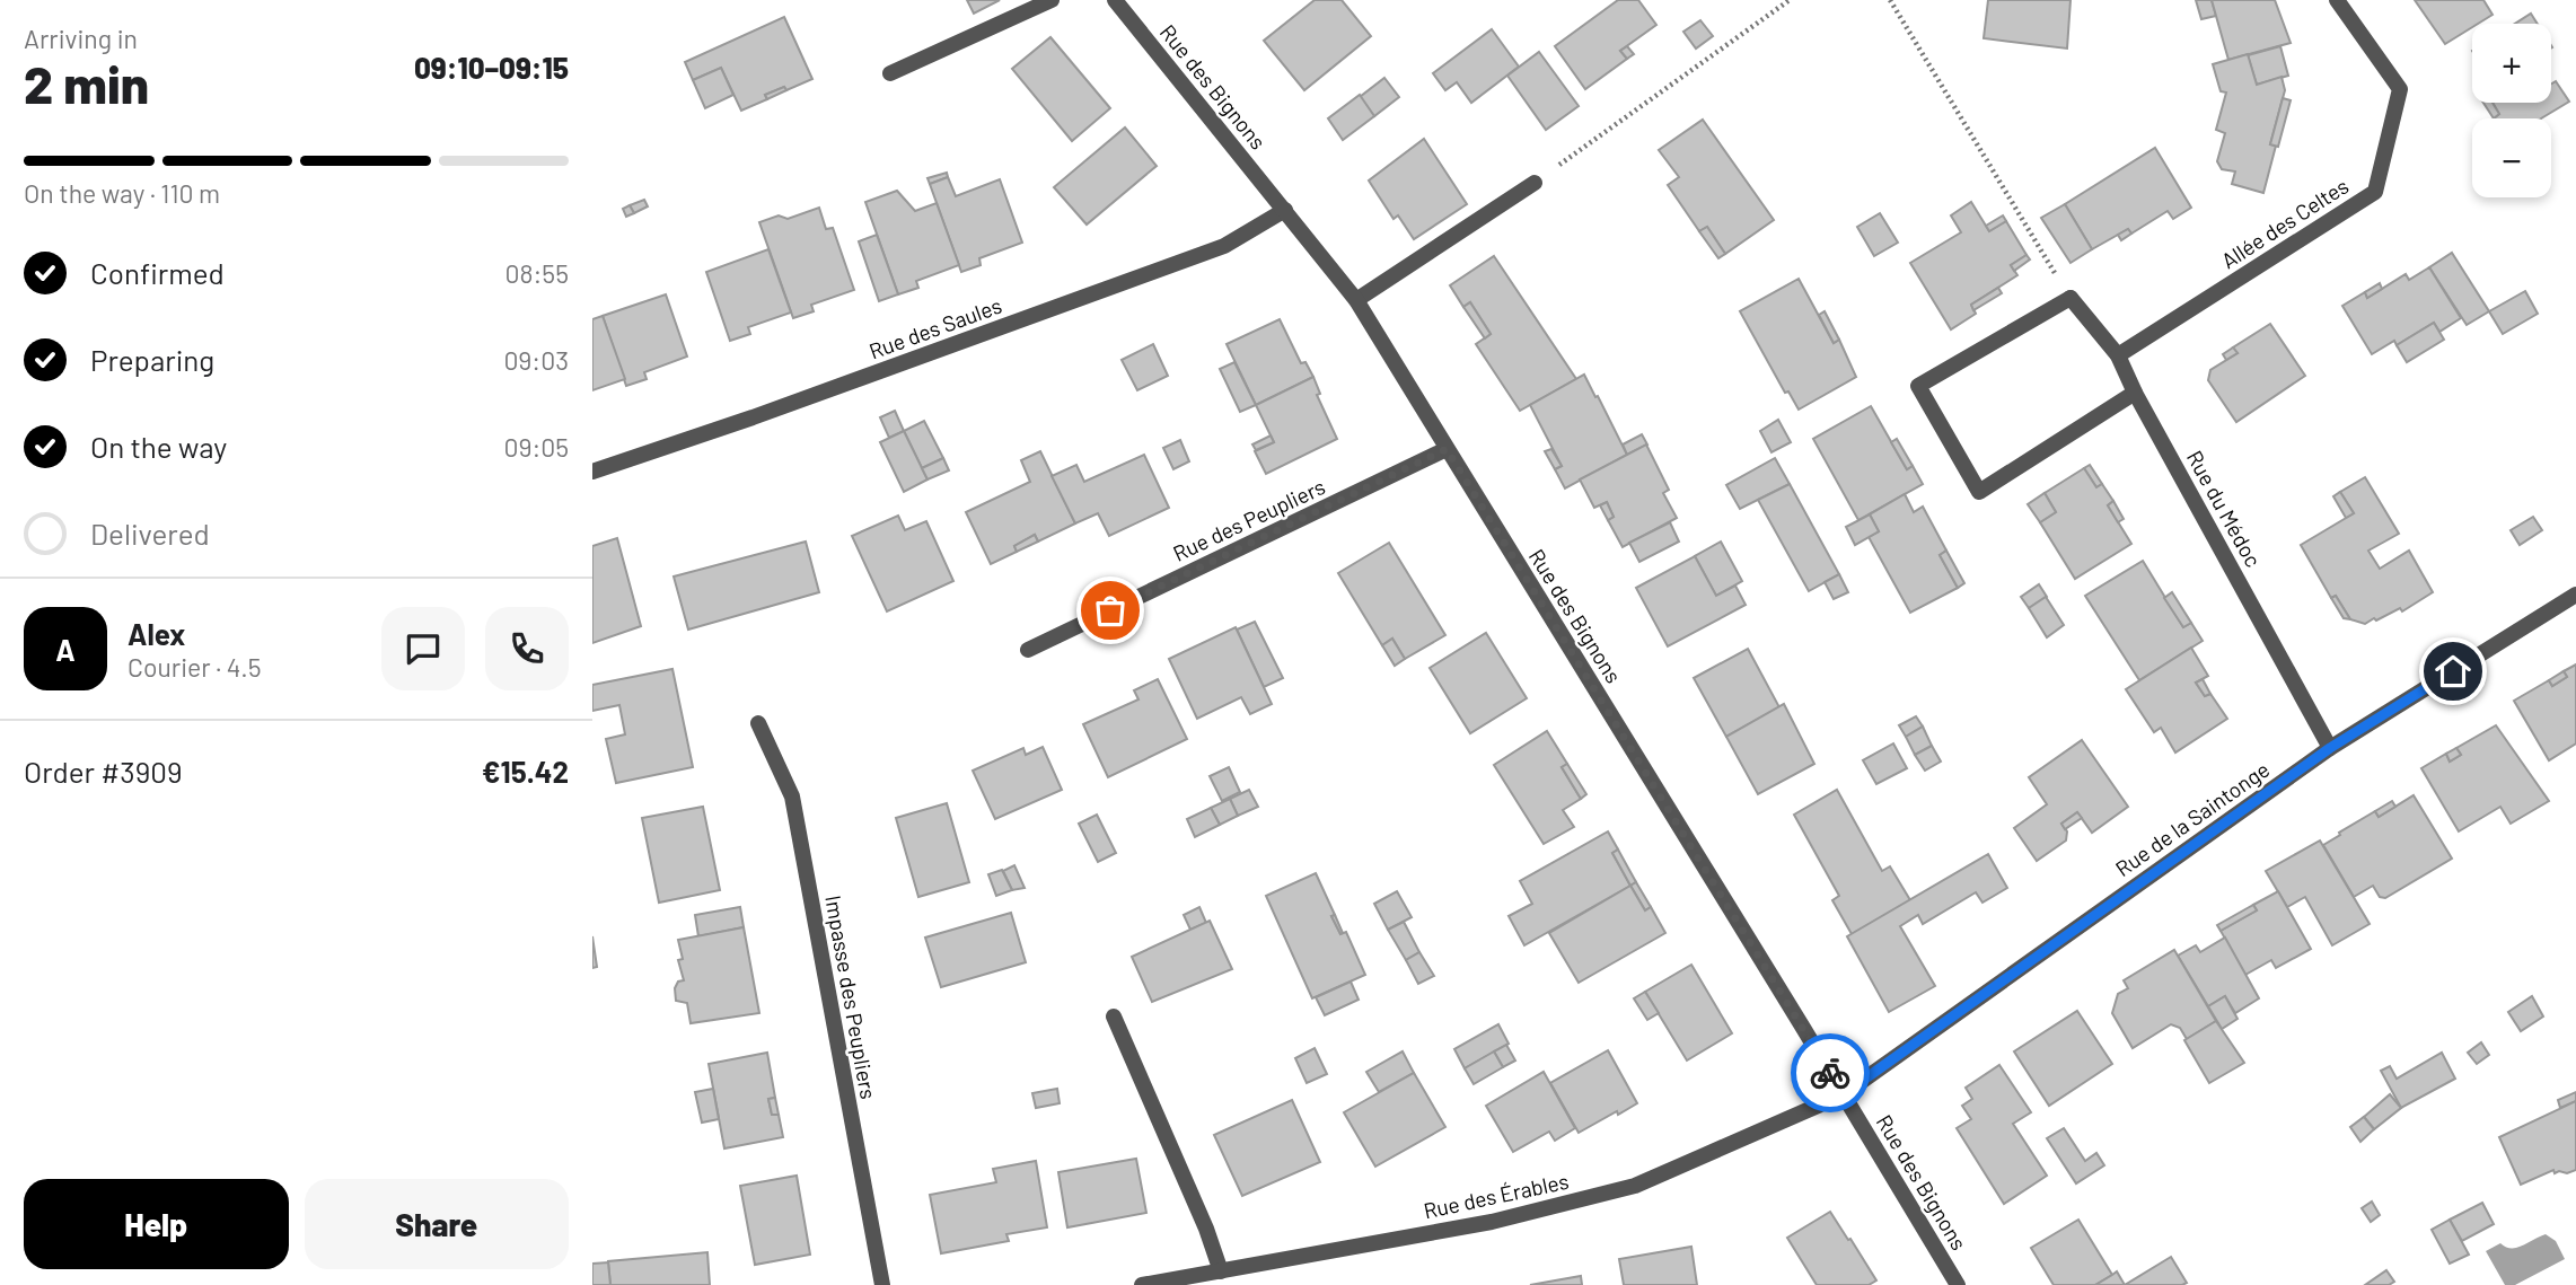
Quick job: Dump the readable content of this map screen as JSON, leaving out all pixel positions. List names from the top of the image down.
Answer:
{
  "streets": {
    "street": [
      "Rue des Bignons",
      "Allée des Celtes",
      "Rue des Saules",
      "Rue du Médoc",
      "Rue des Peupliers",
      "Rue de la Saintonge",
      "Impasse des Peupliers",
      "Rue des Érables"
    ]
  },
  "crossings": [
    ["Rue des Bignons", "Rue des Saules"],
    ["Rue des Bignons", "Rue des Peupliers"],
    ["Rue des Bignons", "Rue de la Saintonge"],
    ["Rue des Bignons", "Rue des Érables"],
    ["Allée des Celtes", "Rue du Médoc"],
    ["Rue du Médoc", "Rue de la Saintonge"],
    ["Rue de la Saintonge", "Rue des Érables"]
  ],
  "page": {
    "heading": ["2 min", "Arriving in", "09:10–09:15"],
    "panel": [
      "Alex",
      "Courier · 4.5",
      "Order #3909",
      "€15.42"
    ],
    "map_buttons": ["+", "−"],
    "bar": "On the way · 110 m",
    "list": [
      ["Confirmed", "08:55"],
      ["Preparing", "09:03"],
      ["On the way", "09:05"],
      "Delivered"
    ],
    "round": "A",
    "buttons": ["Help", "Share"]
  }
}
